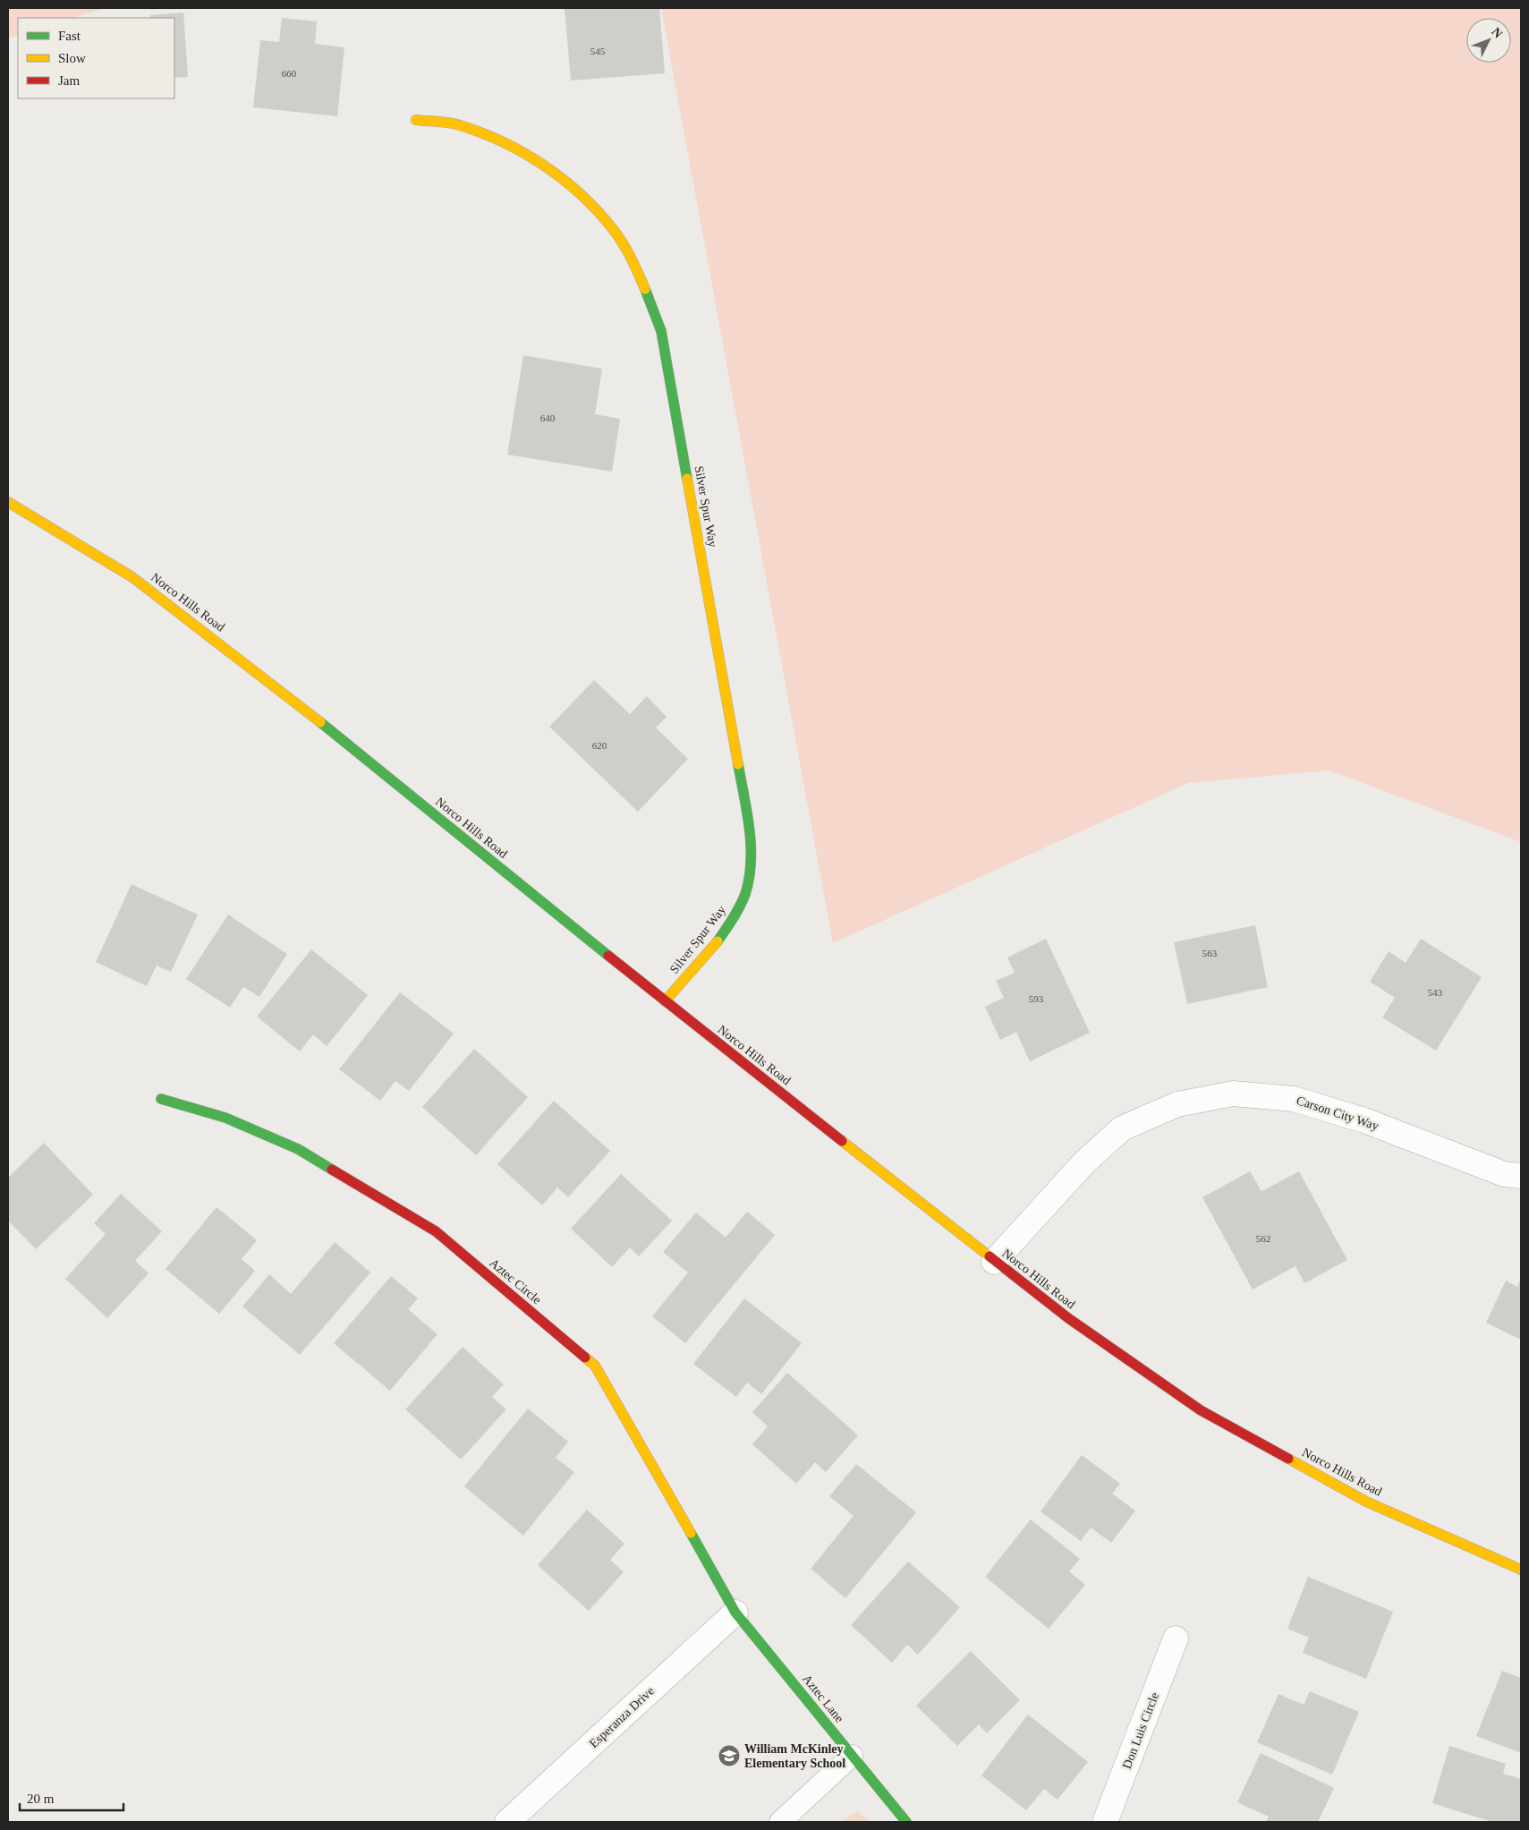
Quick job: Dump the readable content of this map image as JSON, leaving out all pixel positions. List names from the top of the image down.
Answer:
{
  "streets": {
    "street": [
      "Silver Spur Way",
      "Norco Hills Road",
      "Carson City Way",
      "Aztec Circle",
      "Aztec Lane",
      "Esperanza Drive",
      "Don Luis Circle"
    ]
  },
  "crossings": [
    ["Silver Spur Way", "Norco Hills Road"],
    ["Norco Hills Road", "Carson City Way"],
    ["Aztec Circle", "Aztec Lane"],
    ["Aztec Circle", "Esperanza Drive"],
    ["Aztec Lane", "Esperanza Drive"]
  ],
  "places": {
    "school or university": ["William McKinley Elementary School"]
  },
  "house_numbers": [
    "545",
    "660",
    "640",
    "620",
    "563",
    "543",
    "593",
    "562"
  ],
  "legend": ["Fast", "Slow", "Jam"],
  "scale_bar": "20 m",
  "north": "top right"
}
